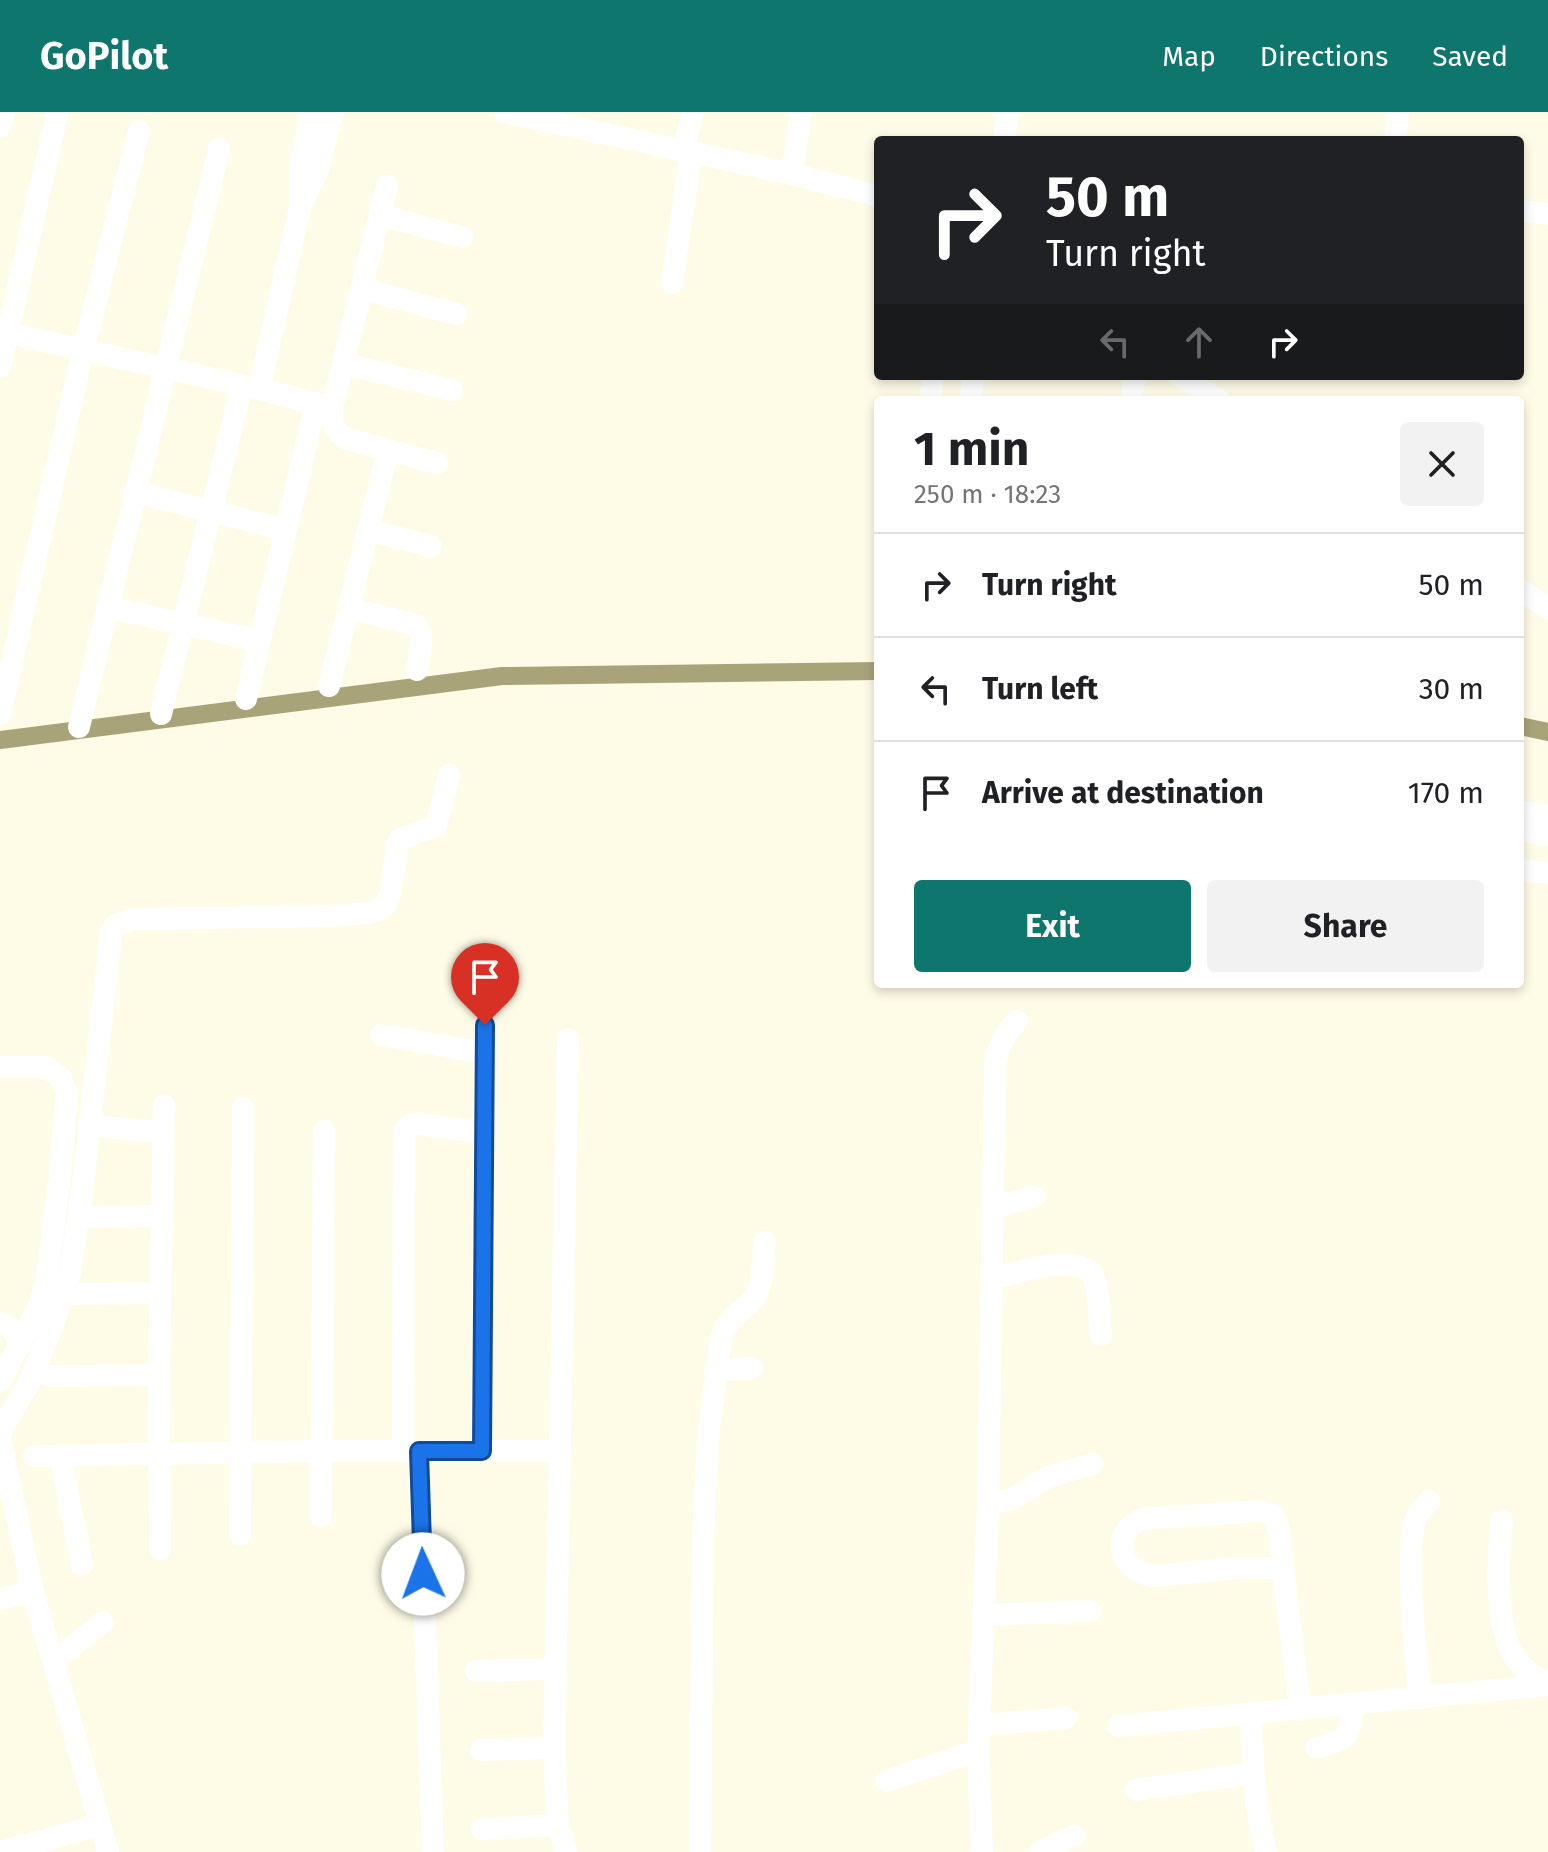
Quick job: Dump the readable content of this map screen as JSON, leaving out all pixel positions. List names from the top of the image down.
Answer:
{
  "page": {
    "header": "GoPilot",
    "nav": ["Map", "Directions", "Saved"],
    "turn": ["50 m", "Turn right"],
    "heading": ["1 min", "250 m · 18:23"],
    "list": [
      {
        "name": "Turn right",
        "value": "50 m"
      },
      {
        "name": "Turn left",
        "value": "30 m"
      },
      {
        "name": "Arrive at destination",
        "value": "170 m"
      }
    ],
    "buttons": ["Exit", "Share"]
  }
}
